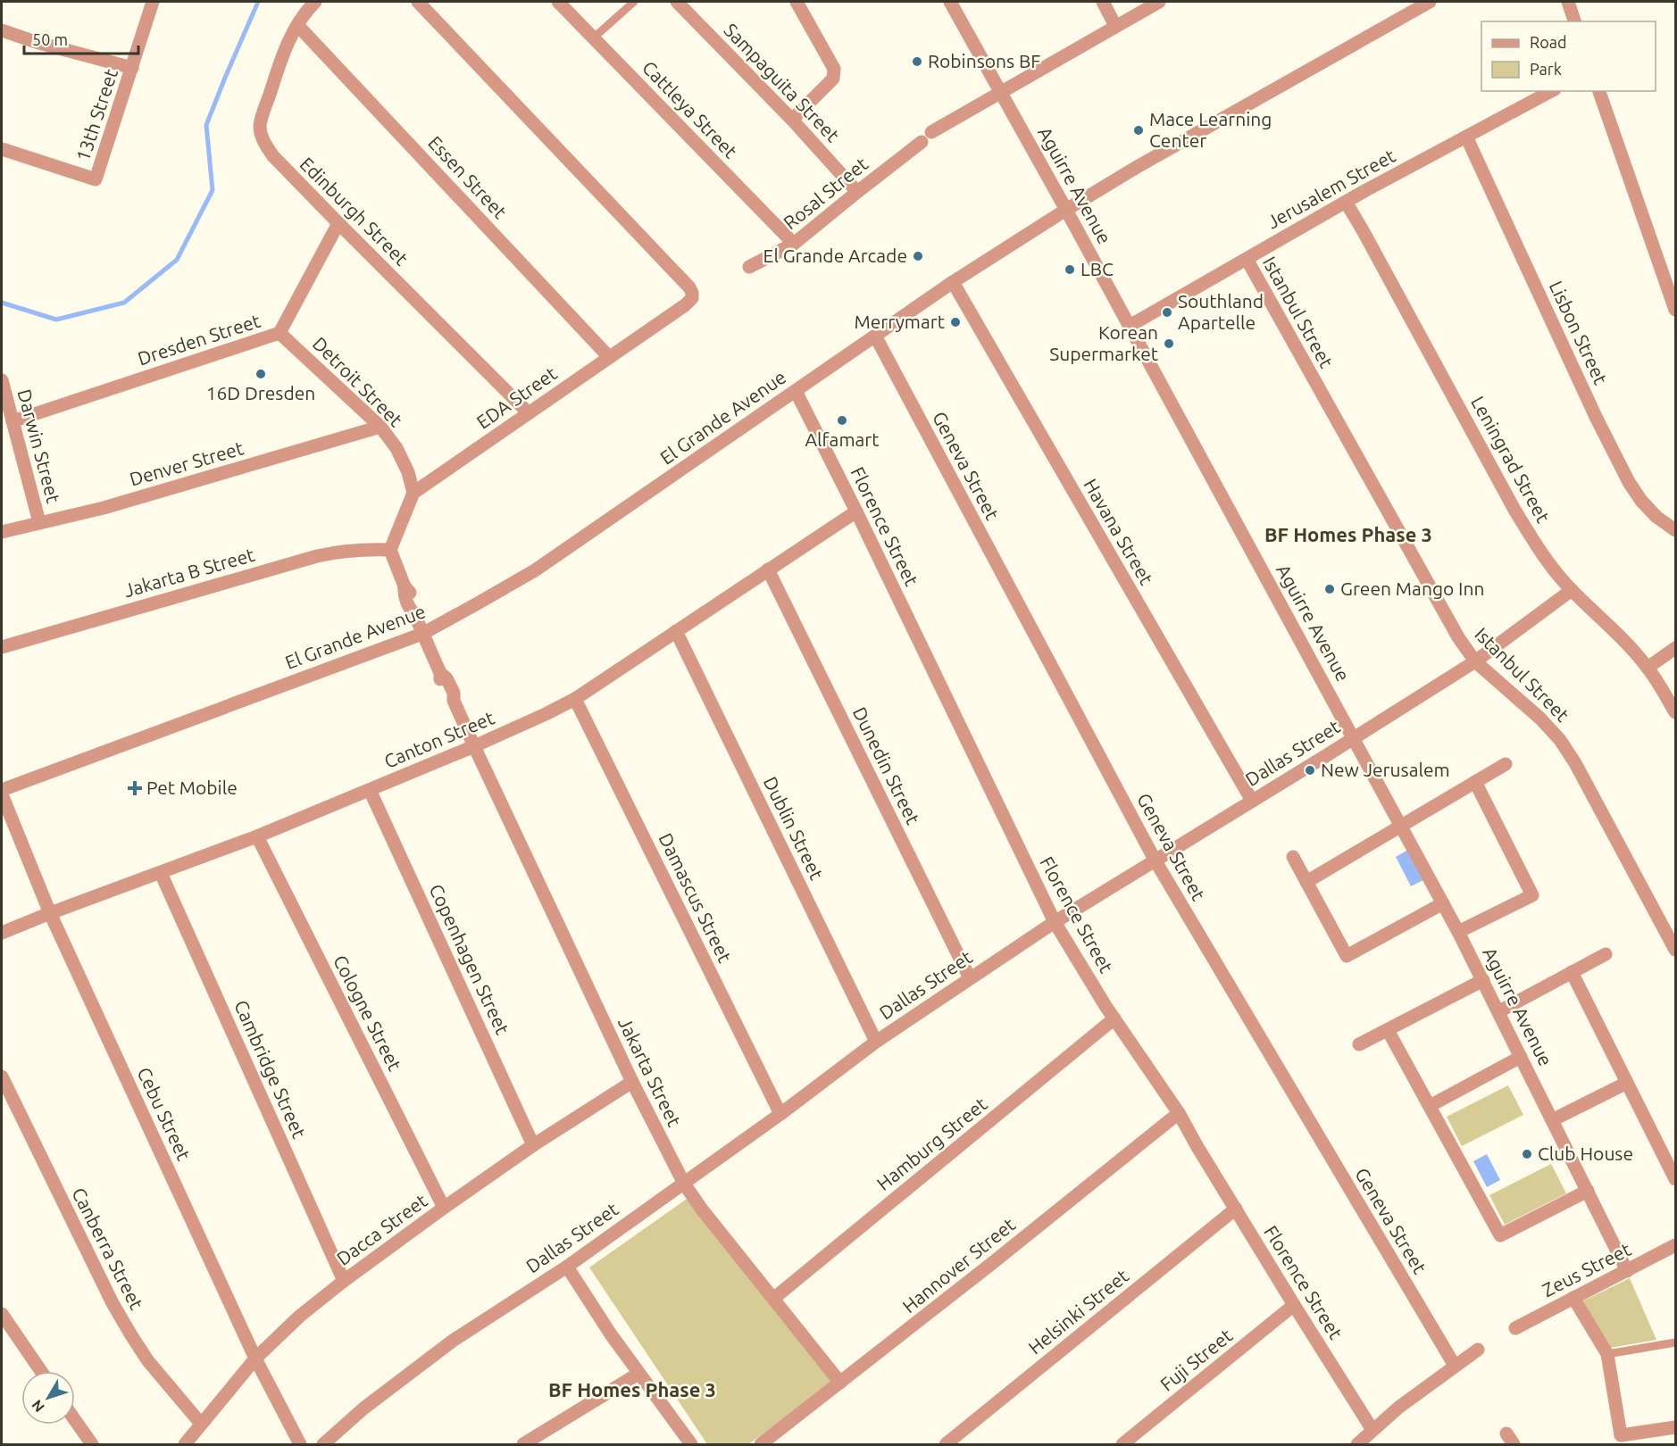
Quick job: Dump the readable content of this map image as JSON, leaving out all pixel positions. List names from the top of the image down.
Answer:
{
  "streets": {
    "street": [
      "Sampaguita Street",
      "Cattleya Street",
      "13th Street",
      "Essen Street",
      "Aguirre Avenue",
      "Jerusalem Street",
      "Rosal Street",
      "Edinburgh Street",
      "Istanbul Street",
      "Lisbon Street",
      "Dresden Street",
      "Detroit Street",
      "EDA Street",
      "El Grande Avenue",
      "Darwin Street",
      "Leningrad Street",
      "Denver Street",
      "Geneva Street",
      "Florence Street",
      "Havana Street",
      "Jakarta B Street",
      "Canton Street",
      "Dallas Street",
      "Dunedin Street",
      "Dublin Street",
      "Damascus Street",
      "Copenhagen Street",
      "Cologne Street",
      "Cambridge Street",
      "Jakarta Street",
      "Cebu Street",
      "Hamburg Street",
      "Dacca Street",
      "Canberra Street",
      "Hannover Street",
      "Zeus Street",
      "Helsinki Street",
      "Fuji Street"
    ]
  },
  "crossings": [
    ["Sampaguita Street", "Rosal Street"],
    ["Cattleya Street", "Rosal Street"],
    ["Essen Street", "Edinburgh Street"],
    ["Essen Street", "EDA Street"],
    ["Aguirre Avenue", "Jerusalem Street"],
    ["Aguirre Avenue", "El Grande Avenue"],
    ["Aguirre Avenue", "Dallas Street"],
    ["Aguirre Avenue", "Zeus Street"],
    ["Jerusalem Street", "Istanbul Street"],
    ["Jerusalem Street", "Lisbon Street"],
    ["Jerusalem Street", "Leningrad Street"],
    ["Edinburgh Street", "Dresden Street"],
    ["Edinburgh Street", "EDA Street"],
    ["Istanbul Street", "Dallas Street"],
    ["Dresden Street", "Detroit Street"],
    ["Dresden Street", "Darwin Street"],
    ["Detroit Street", "EDA Street"],
    ["Detroit Street", "Denver Street"],
    ["El Grande Avenue", "Geneva Street"],
    ["El Grande Avenue", "Florence Street"],
    ["El Grande Avenue", "Havana Street"],
    ["El Grande Avenue", "Jakarta Street"],
    ["Darwin Street", "Denver Street"],
    ["Leningrad Street", "Dallas Street"],
    ["Geneva Street", "Dallas Street"],
    ["Florence Street", "Canton Street"],
    ["Florence Street", "Dallas Street"],
    ["Florence Street", "Hamburg Street"],
    ["Florence Street", "Hannover Street"],
    ["Florence Street", "Helsinki Street"],
    ["Florence Street", "Fuji Street"],
    ["Havana Street", "Dallas Street"],
    ["Jakarta B Street", "Jakarta Street"],
    ["Canton Street", "Dunedin Street"],
    ["Canton Street", "Dublin Street"],
    ["Canton Street", "Damascus Street"],
    ["Canton Street", "Copenhagen Street"],
    ["Canton Street", "Cologne Street"],
    ["Canton Street", "Cambridge Street"],
    ["Canton Street", "Jakarta Street"],
    ["Canton Street", "Cebu Street"],
    ["Dallas Street", "Dunedin Street"],
    ["Dallas Street", "Dublin Street"],
    ["Dallas Street", "Damascus Street"],
    ["Dallas Street", "Jakarta Street"],
    ["Copenhagen Street", "Dacca Street"],
    ["Cologne Street", "Dacca Street"],
    ["Cambridge Street", "Dacca Street"],
    ["Jakarta Street", "Hamburg Street"],
    ["Jakarta Street", "Dacca Street"],
    ["Jakarta Street", "Hannover Street"],
    ["Cebu Street", "Dacca Street"],
    ["Dacca Street", "Canberra Street"]
  ],
  "districts": ["BF Homes Phase 3", "BF Homes Phase 3"],
  "places": {
    "other": [
      "Robinsons BF",
      "Mace Learning Center",
      "El Grande Arcade",
      "LBC",
      "Southland Apartelle",
      "Merrymart",
      "Korean Supermarket",
      "16D Dresden",
      "Alfamart",
      "Green Mango Inn",
      "New Jerusalem",
      "Club House"
    ],
    "health": ["Pet Mobile"]
  },
  "legend": ["Road", "Park"],
  "scale_bar": "50 m",
  "north": "bottom left"
}
